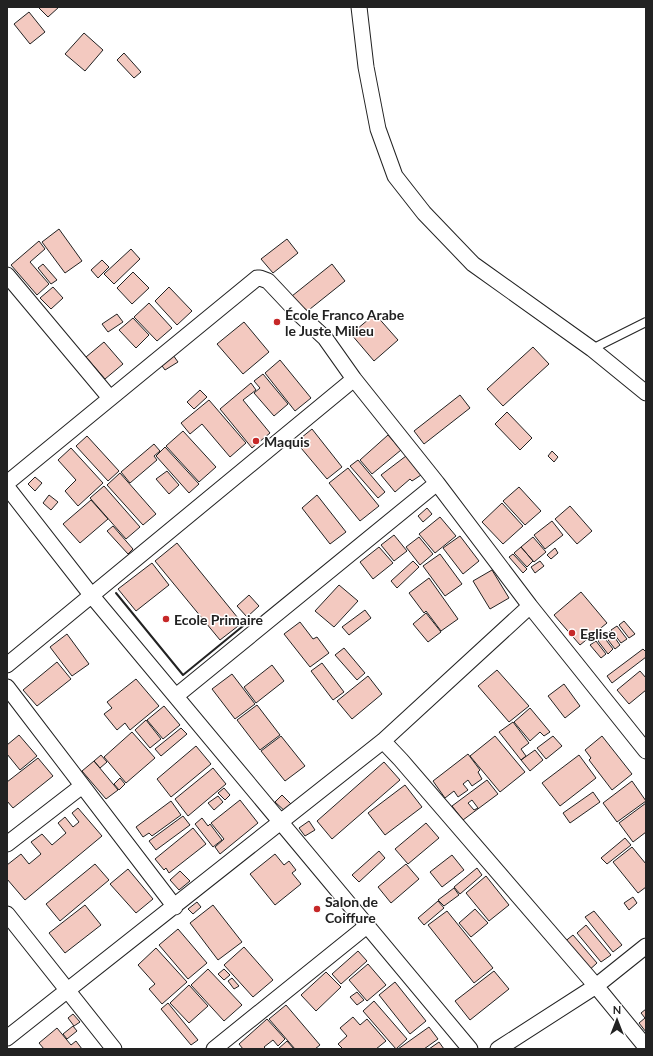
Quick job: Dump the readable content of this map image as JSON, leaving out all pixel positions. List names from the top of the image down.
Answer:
{
  "places": [
    "École Franco Arabe le Juste Milieu",
    "Maquis",
    "Ecole Primaire",
    "Eglise",
    "Salon de Coiffure"
  ],
  "north": "top"
}
